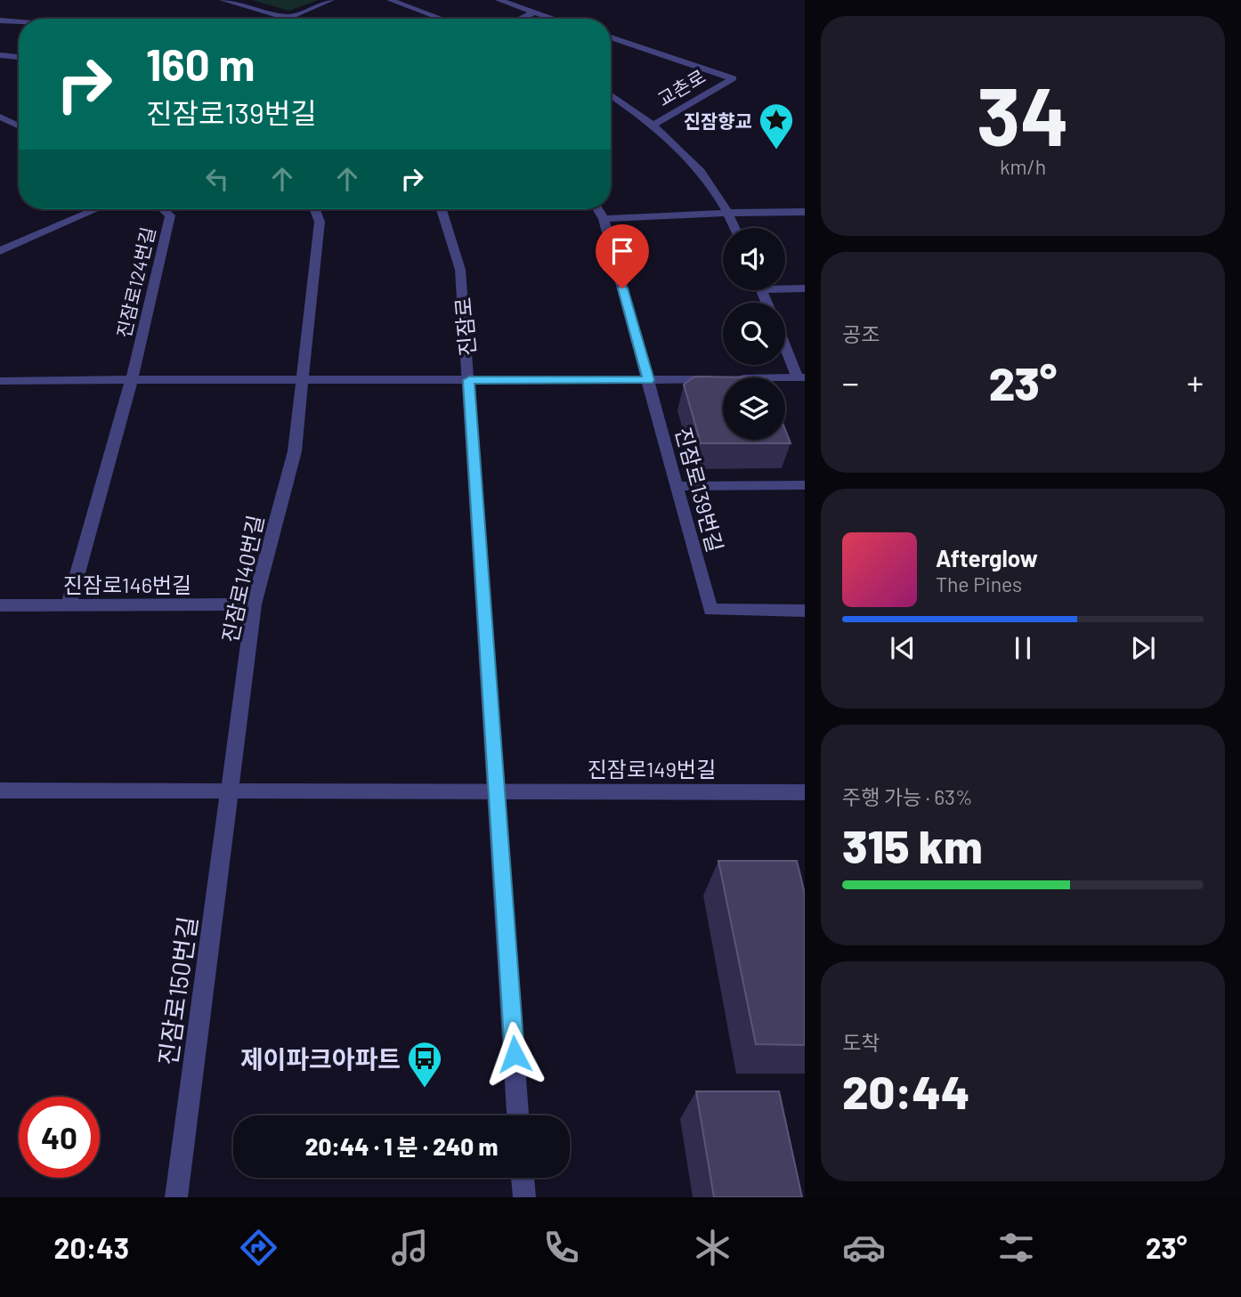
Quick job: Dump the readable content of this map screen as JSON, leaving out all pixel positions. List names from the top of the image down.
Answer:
{
  "streets": {
    "street": [
      "교촌로",
      "진잠로124번길",
      "진잠로",
      "진잠로139번길",
      "진잠로140번길",
      "진잠로146번길",
      "진잠로149번길",
      "진잠로150번길"
    ]
  },
  "crossings": [
    ["진잠로", "진잠로149번길"],
    ["진잠로140번길", "진잠로146번길"],
    ["진잠로140번길", "진잠로150번길"]
  ],
  "places": {
    "place": ["진잠향교"],
    "bus stop": ["제이파크아파트"]
  },
  "page": {
    "tile": [
      ["34", "km/h"],
      "공조",
      ["주행 가능 · 63%", "315 km"],
      ["도착", "20:44"]
    ],
    "turn": ["160 m", "진잠로139번길"],
    "heat": ["−", "23°", "+"],
    "song": ["Afterglow", "The Pines"],
    "limit": "40",
    "trip": "20:44 · 1 분 · 240 m",
    "tabs": ["20:43", "23°"]
  }
}
